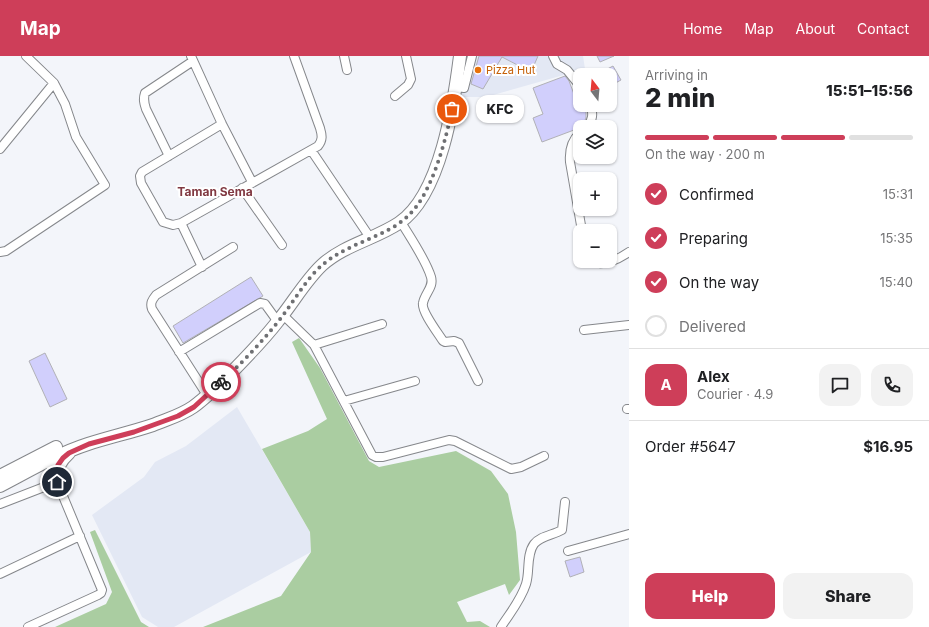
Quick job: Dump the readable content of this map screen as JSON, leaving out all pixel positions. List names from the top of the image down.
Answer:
{
  "districts": ["Taman Sema"],
  "places": ["Pizza Hut", "KFC"],
  "north": "top",
  "page": {
    "header": "Map",
    "nav": [
      "Home",
      "Map",
      "About",
      "Contact"
    ],
    "heading": ["2 min", "Arriving in", "15:51–15:56"],
    "panel": [
      "Alex",
      "Courier · 4.9",
      "Order #5647",
      "$16.95"
    ],
    "map_buttons": ["+", "−"],
    "bubble": "KFC",
    "bar": "On the way · 200 m",
    "list": [
      ["Confirmed", "15:31"],
      ["Preparing", "15:35"],
      ["On the way", "15:40"],
      "Delivered"
    ],
    "round": "A",
    "buttons": ["Help", "Share"]
  }
}
